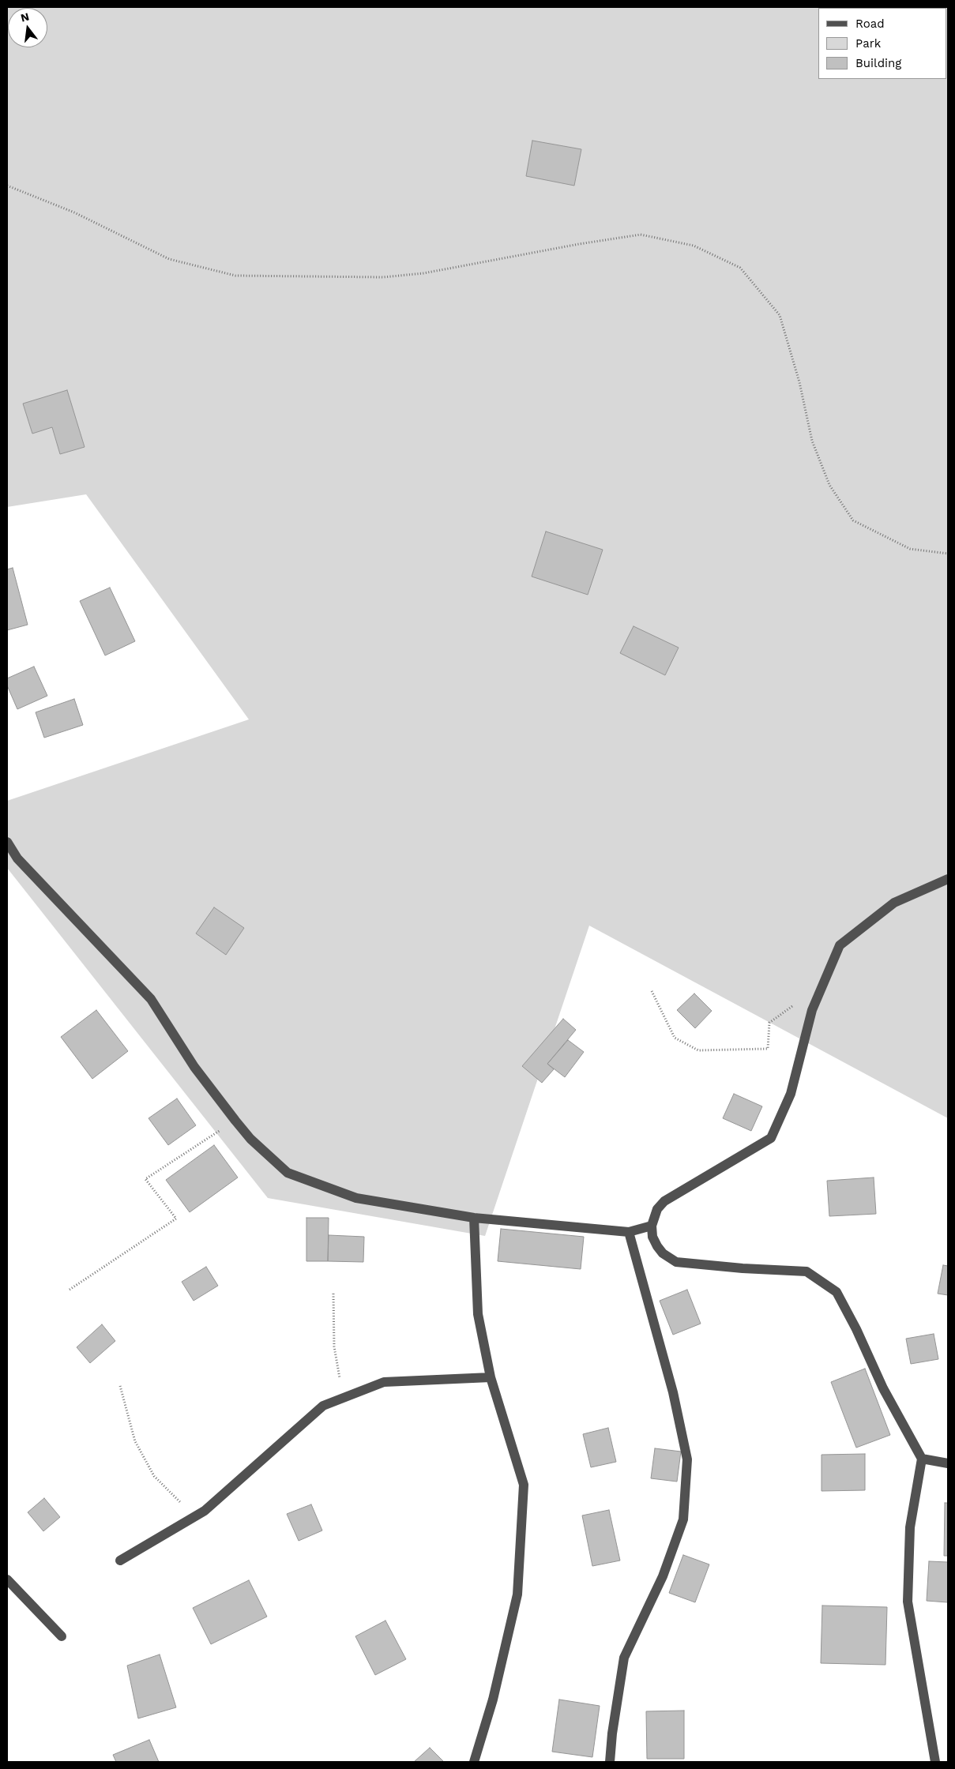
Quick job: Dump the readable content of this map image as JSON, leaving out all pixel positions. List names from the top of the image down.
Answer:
{
  "legend": ["Road", "Park", "Building"],
  "north": "top"
}
